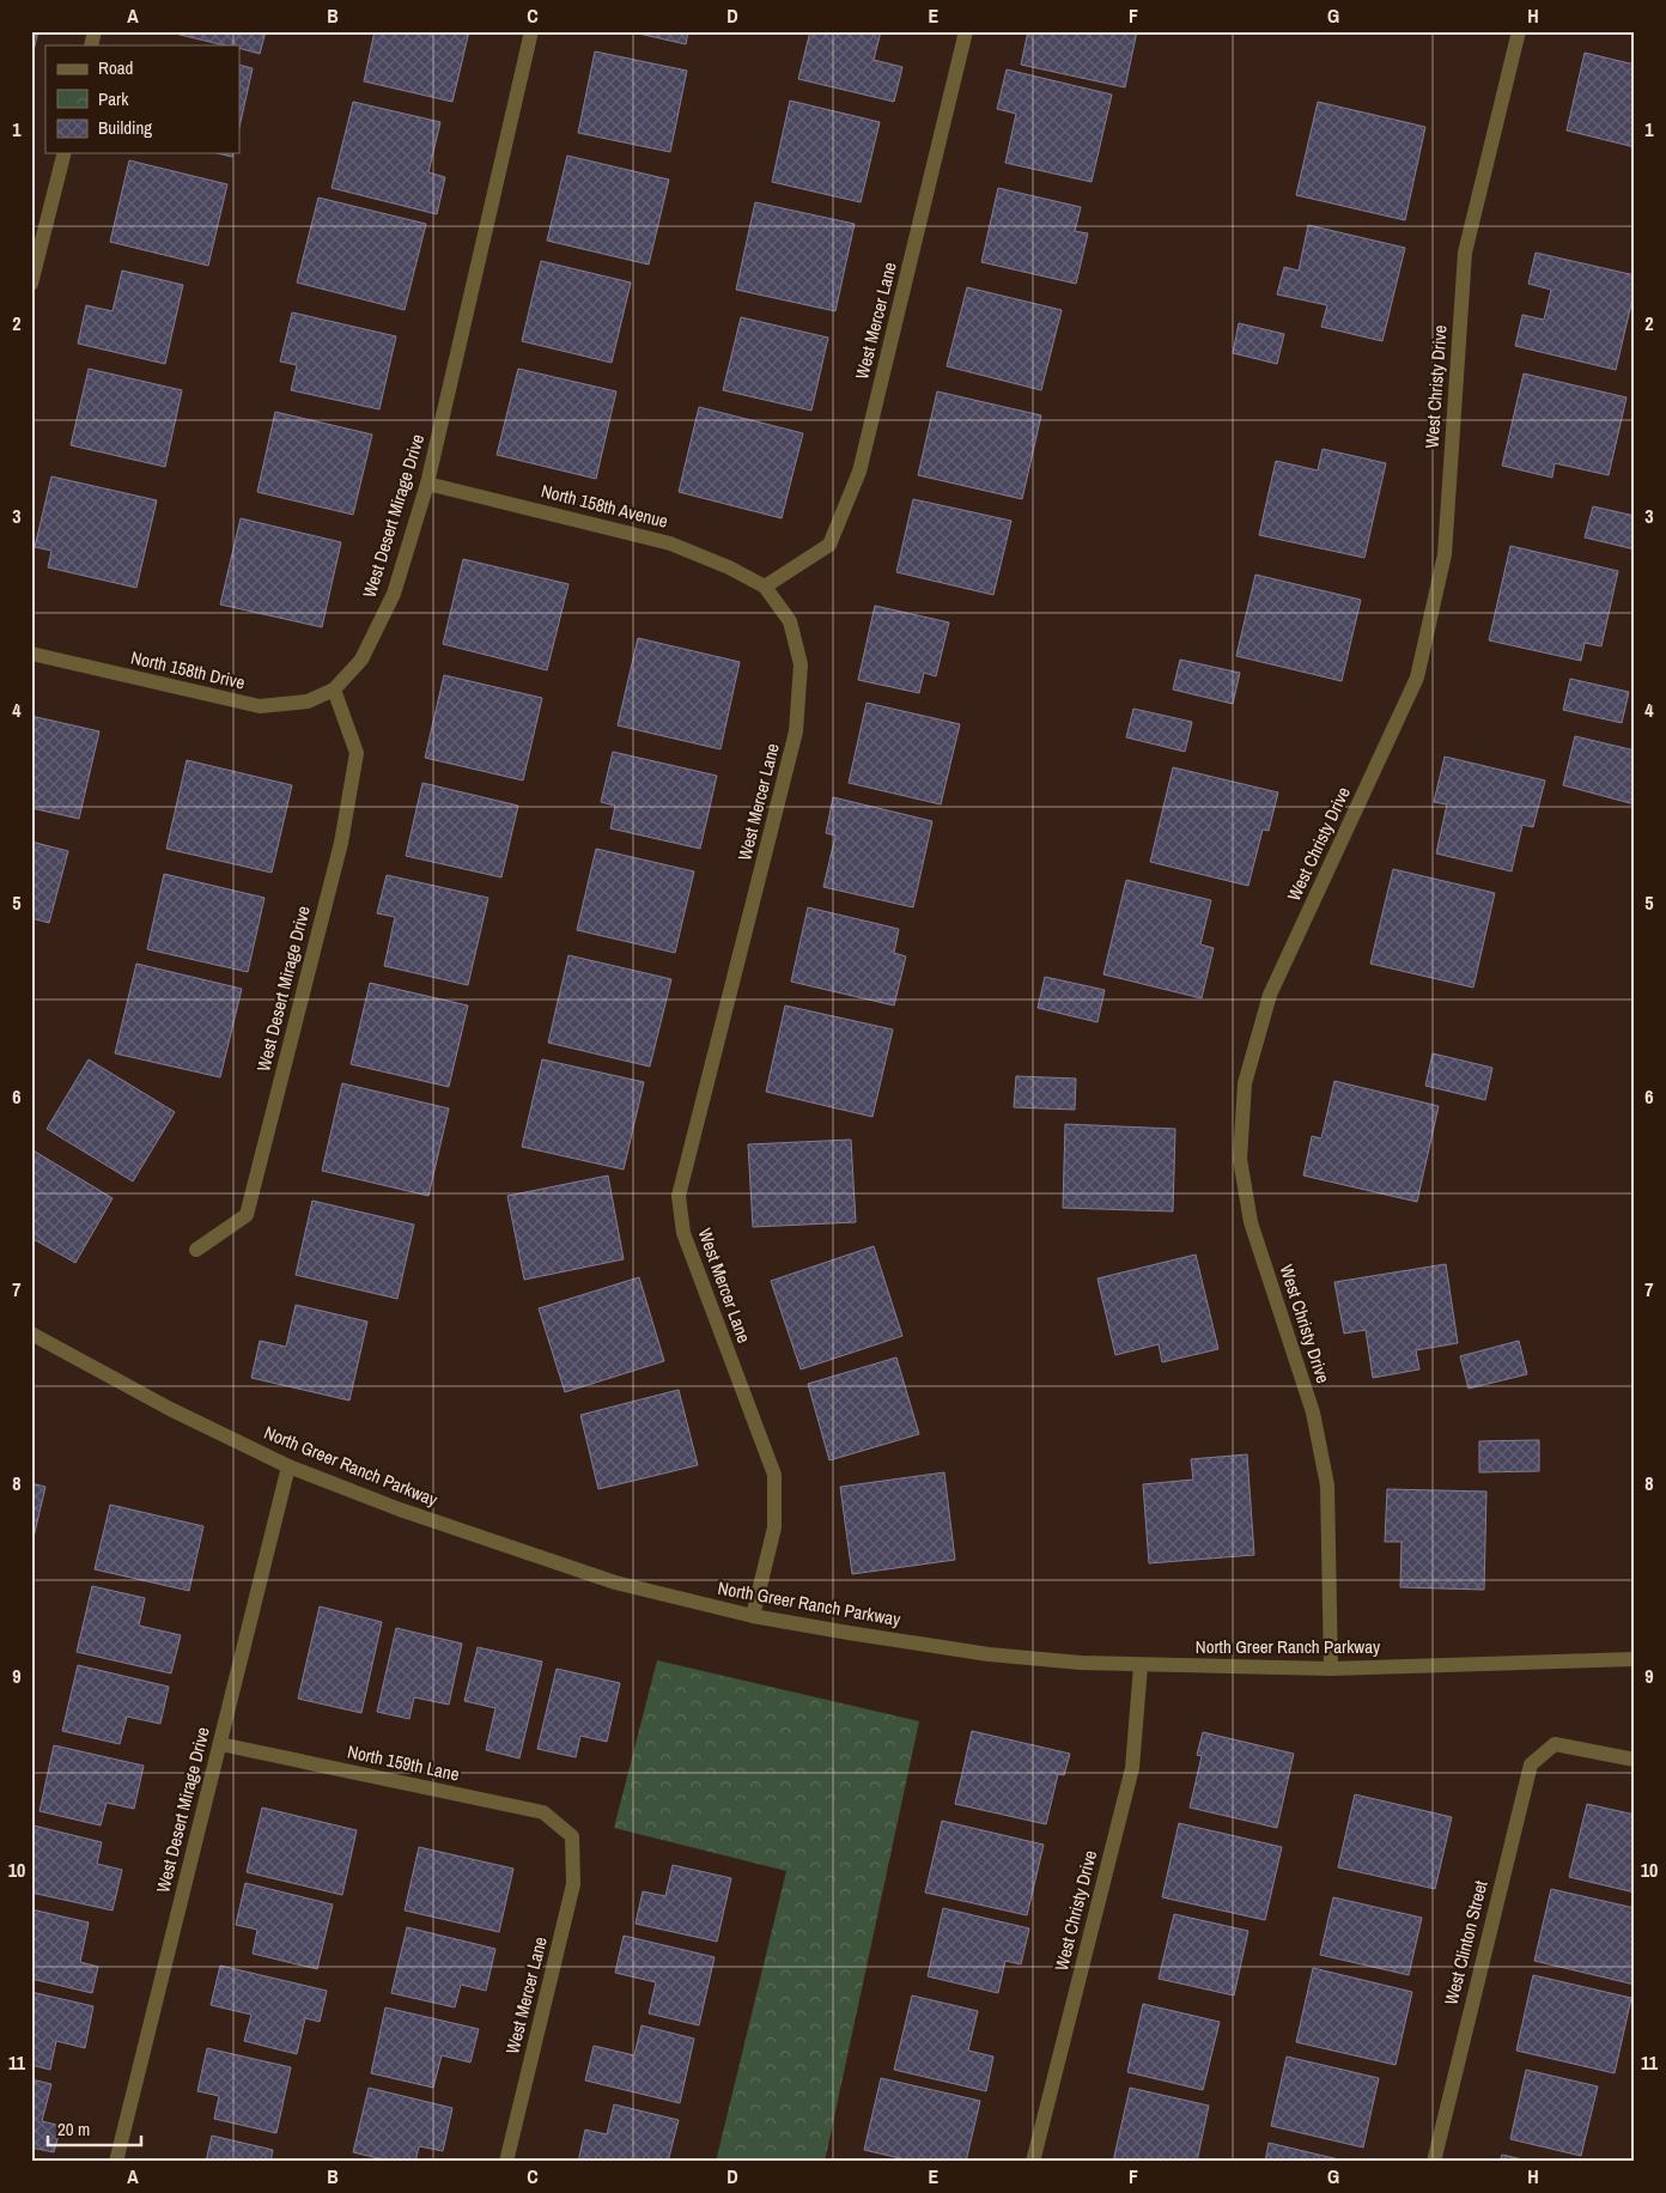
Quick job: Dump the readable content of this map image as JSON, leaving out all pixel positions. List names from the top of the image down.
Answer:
{
  "streets": {
    "street": [
      "West Mercer Lane",
      "West Christy Drive",
      "North 158th Avenue",
      "West Desert Mirage Drive",
      "North 158th Drive",
      "North Greer Ranch Parkway",
      "North 159th Lane",
      "West Clinton Street"
    ]
  },
  "crossings": [
    ["West Mercer Lane", "North 158th Avenue"],
    ["West Mercer Lane", "North Greer Ranch Parkway"],
    ["West Mercer Lane", "North 159th Lane"],
    ["West Christy Drive", "North Greer Ranch Parkway"],
    ["North 158th Avenue", "West Desert Mirage Drive"],
    ["West Desert Mirage Drive", "North 158th Drive"],
    ["West Desert Mirage Drive", "North Greer Ranch Parkway"],
    ["West Desert Mirage Drive", "North 159th Lane"]
  ],
  "legend": ["Road", "Park", "Building"],
  "scale_bar": "20 m",
  "grid": {
    "columns": [
      "A",
      "B",
      "C",
      "D",
      "E",
      "F",
      "G",
      "H"
    ],
    "rows": [
      "1",
      "2",
      "3",
      "4",
      "5",
      "6",
      "7",
      "8",
      "9",
      "10",
      "11"
    ]
  }
}
